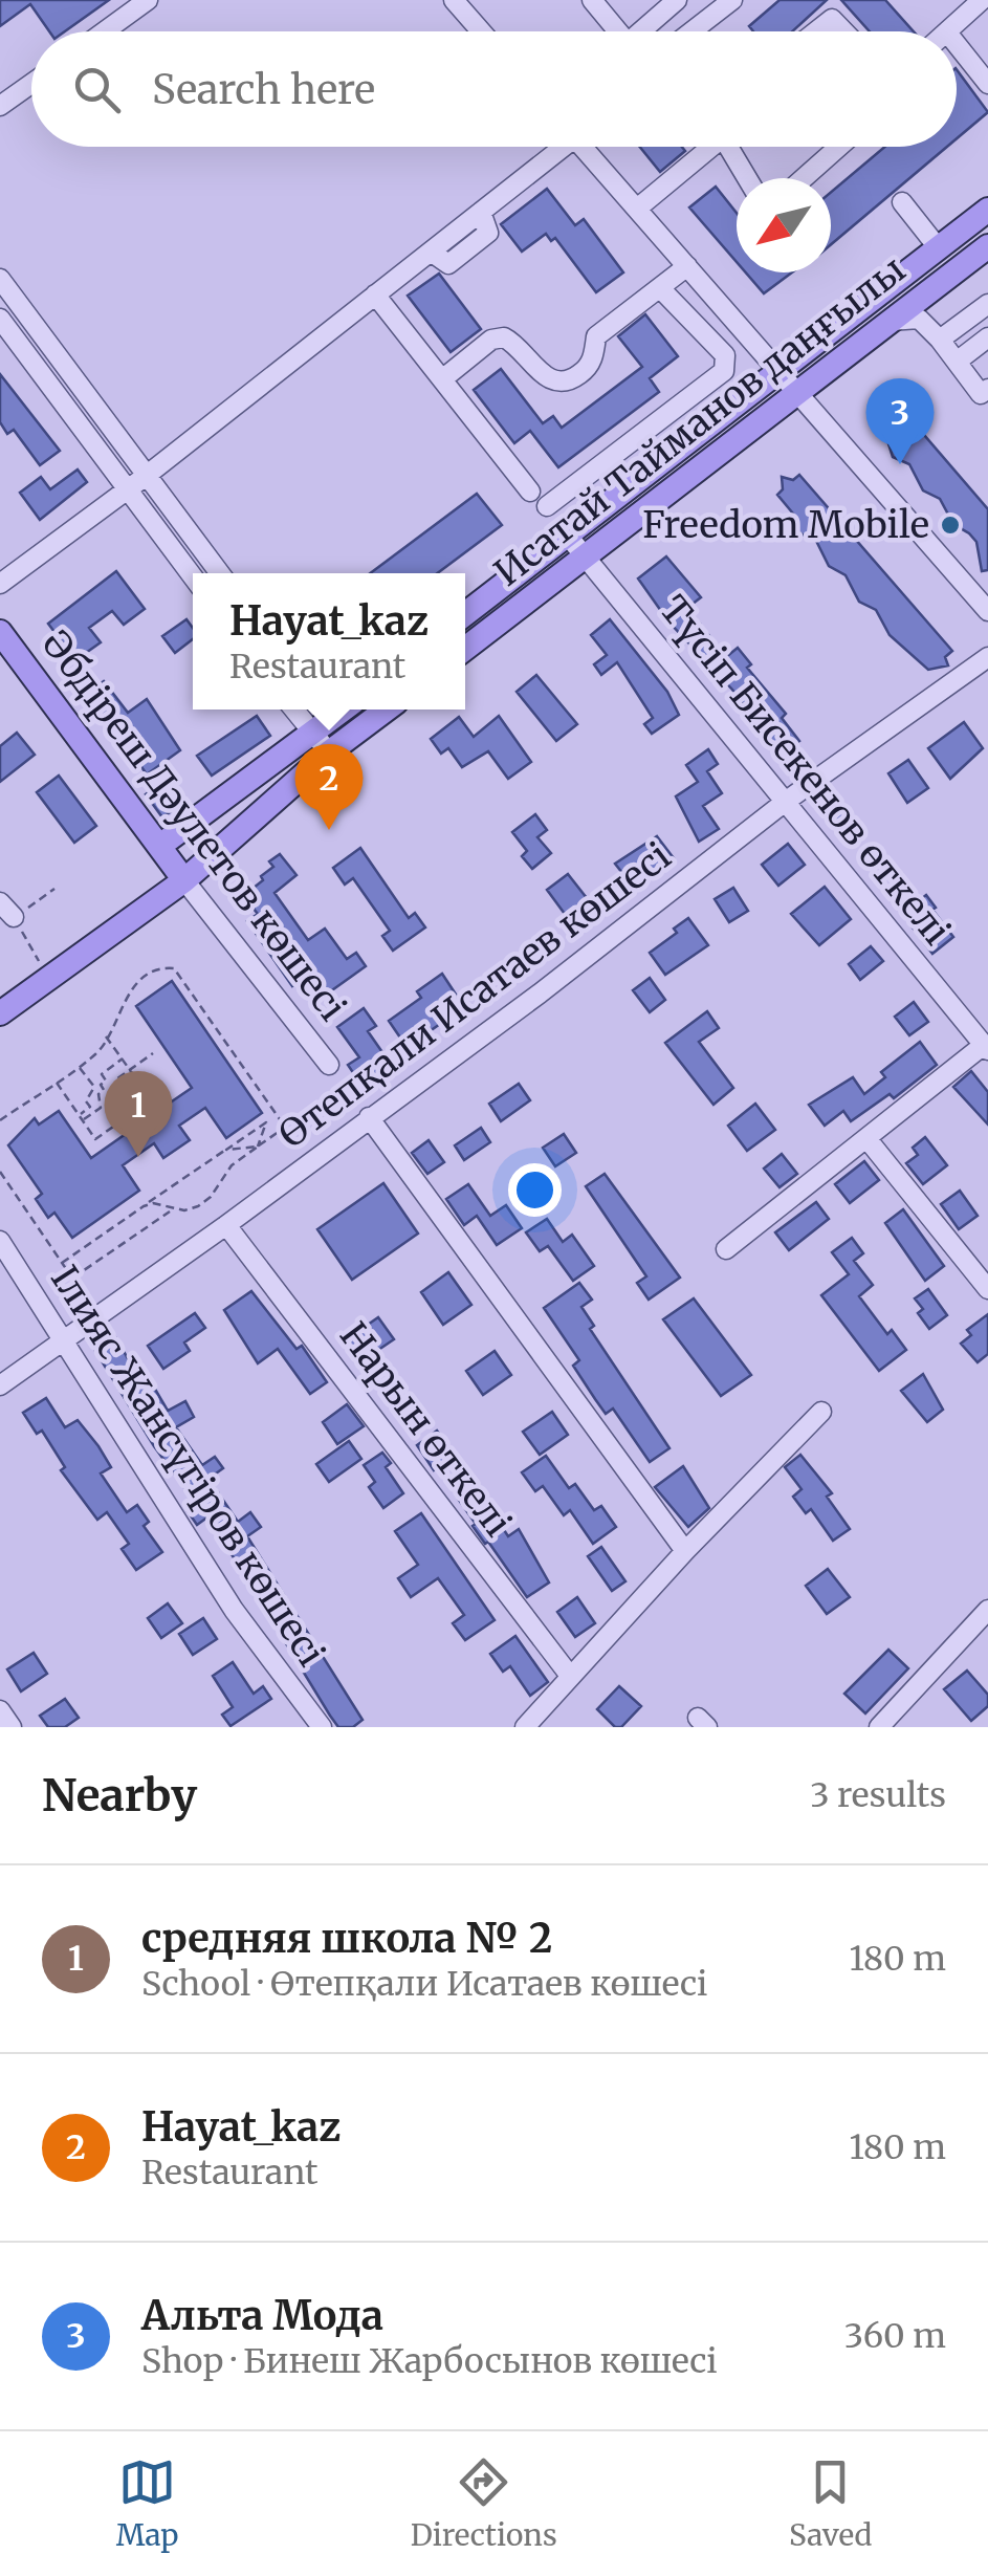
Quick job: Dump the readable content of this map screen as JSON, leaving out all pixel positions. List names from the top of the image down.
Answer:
{
  "streets": {
    "main road": ["Исатай Тайманов даңғылы", "Әбдіреш Дәулетов көшесі"],
    "street": [
      "Түсіп Бисекенов өткелі",
      "Өтепқали Исатаев көшесі",
      "Нарын өткелі",
      "Ілияс Жансүгіров көшесі"
    ]
  },
  "crossings": [
    ["Исатай Тайманов даңғылы", "Түсіп Бисекенов өткелі"],
    ["Түсіп Бисекенов өткелі", "Өтепқали Исатаев көшесі"],
    ["Өтепқали Исатаев көшесі", "Нарын өткелі"],
    ["Өтепқали Исатаев көшесі", "Ілияс Жансүгіров көшесі"]
  ],
  "places": ["Freedom Mobile"],
  "north": "bottom left",
  "page": {
    "search": "Search here",
    "pins": ["3", "2", "1"],
    "popup": ["Hayat_kaz", "Restaurant"],
    "heading": ["Nearby", "3 results"],
    "list": [
      {
        "mark": "1",
        "name": "cредняя школа № 2",
        "note": "School · Өтепқали Исатаев көшесі",
        "value": "180 m"
      },
      {
        "mark": "2",
        "name": "Hayat_kaz",
        "note": "Restaurant",
        "value": "180 m"
      },
      {
        "mark": "3",
        "name": "Альта Мода",
        "note": "Shop · Бинеш Жарбосынов көшесі",
        "value": "360 m"
      }
    ],
    "nav": ["Map", "Directions", "Saved"]
  }
}
